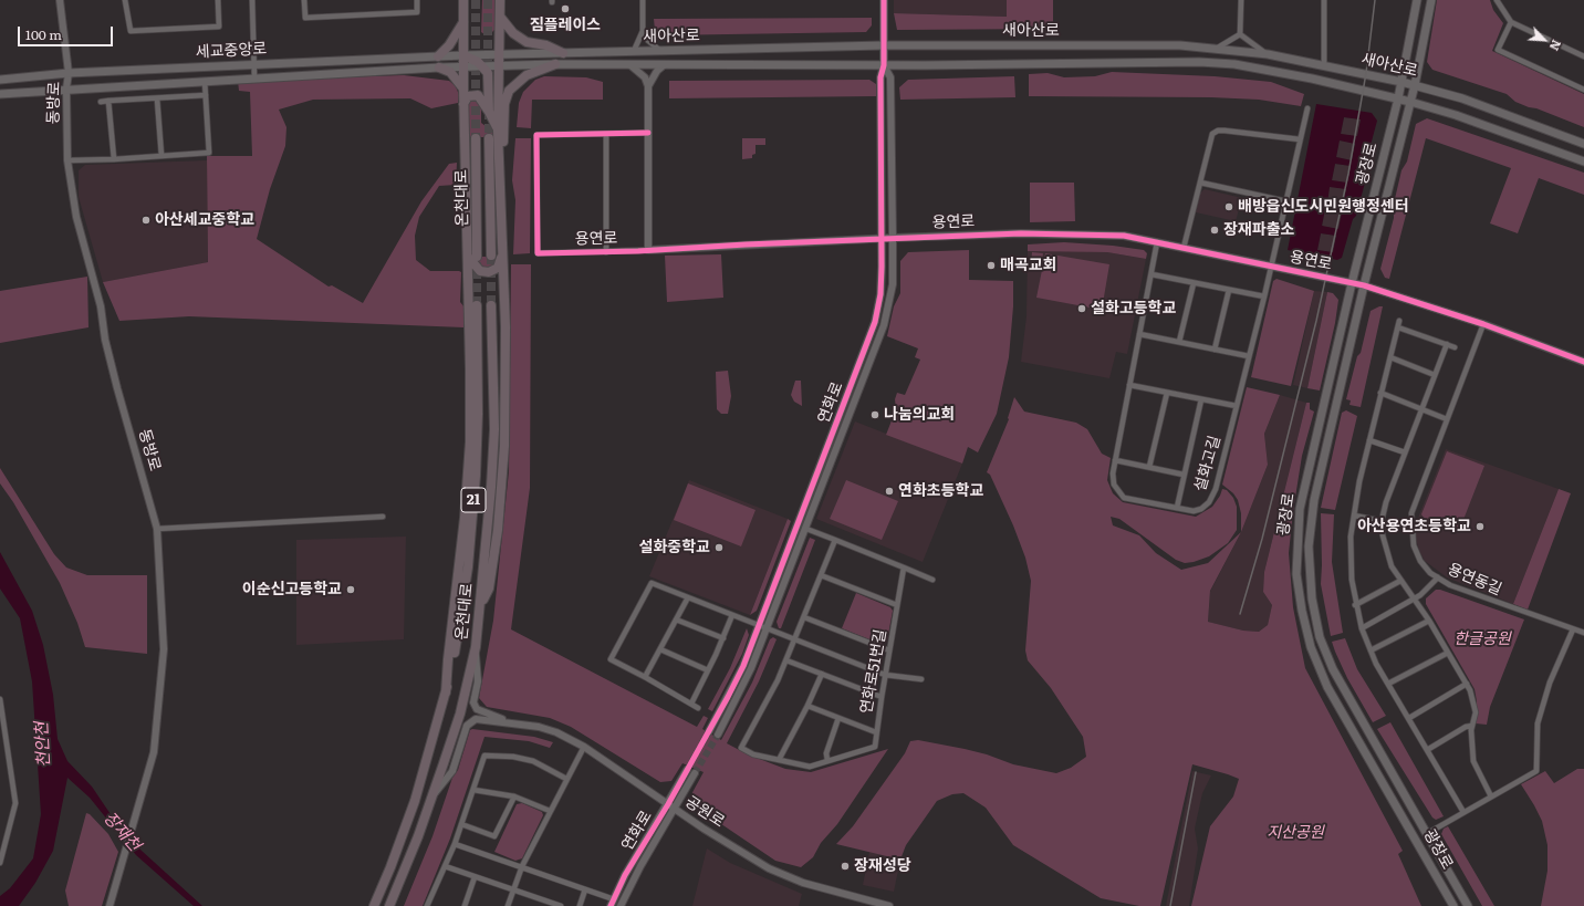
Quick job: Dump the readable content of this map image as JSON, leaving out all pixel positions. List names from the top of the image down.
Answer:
{
  "streets": {
    "highway": ["온천대로", "21"],
    "main road": ["새아산로", "세교중앙로", "광장로"],
    "street": [
      "동방로",
      "용연로",
      "연화로",
      "설화고길",
      "용연동길",
      "연화로51번길",
      "공원로"
    ]
  },
  "crossings": [
    ["새아산로", "세교중앙로"],
    ["새아산로", "광장로"],
    ["새아산로", "연화로"],
    ["세교중앙로", "동방로"],
    ["광장로", "용연로"],
    ["용연로", "연화로"],
    ["용연로", "설화고길"],
    ["용연로", "용연동길"],
    ["연화로", "공원로"]
  ],
  "water": ["천안천", "장재천"],
  "parks": ["한글공원", "지산공원"],
  "places": [
    "짐플레이스",
    "배방읍신도시민원행정센터",
    "아산세교중학교",
    "장재파출소",
    "매곡교회",
    "설화고등학교",
    "나눔의교회",
    "연화초등학교",
    "아산용연초등학교",
    "설화중학교",
    "이순신고등학교",
    "장재성당"
  ],
  "scale_bar": "100 m",
  "north": "bottom right"
}
